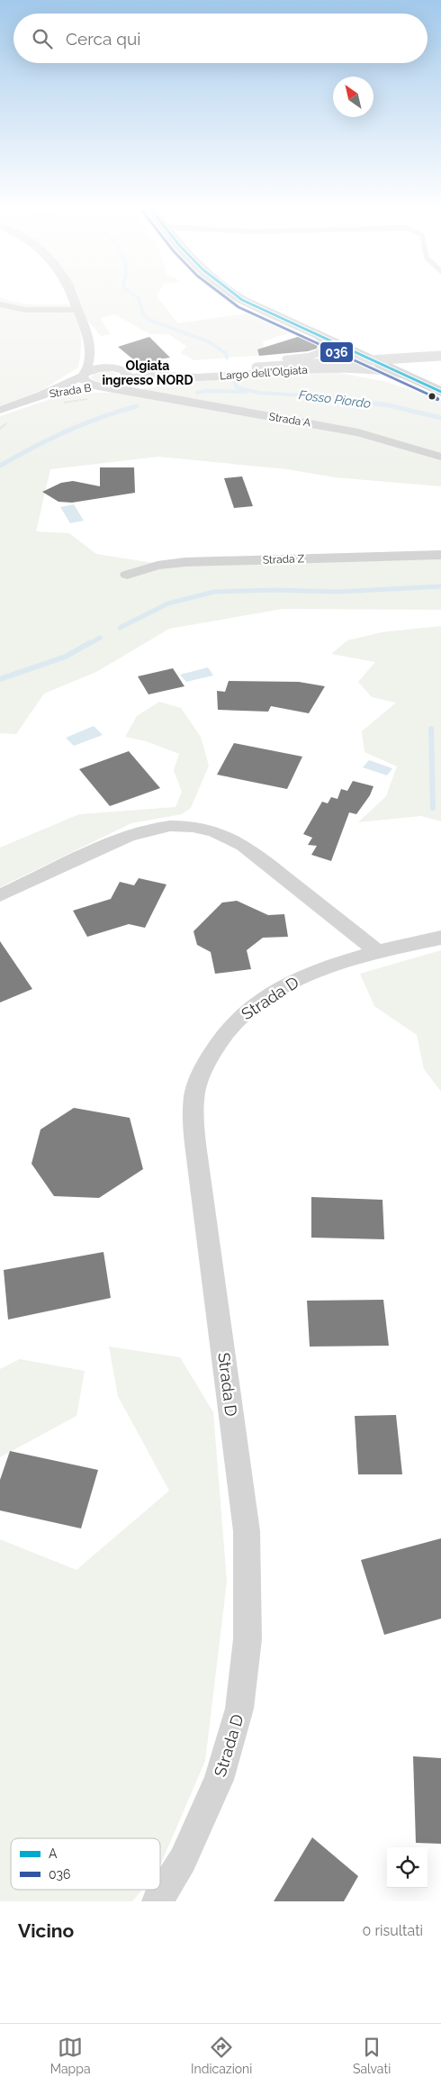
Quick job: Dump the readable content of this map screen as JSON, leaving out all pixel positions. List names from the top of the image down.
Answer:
{
  "streets": {
    "street": [
      "Largo dell'Olgiata",
      "Strada B",
      "Strada A",
      "Strada Z",
      "Strada D"
    ]
  },
  "crossings": [
    ["Largo dell'Olgiata", "Strada B"],
    ["Largo dell'Olgiata", "Strada A"],
    ["Strada B", "Strada A"]
  ],
  "districts": ["Olgiata ingresso NORD"],
  "water": ["Fosso Piordo"],
  "lines": ["transit line A", "transit line 036"],
  "legend": ["A", "036"],
  "north": "top left",
  "page": {
    "search": "Cerca qui",
    "heading": ["Vicino", "0 risultati"],
    "nav": ["Mappa", "Indicazioni", "Salvati"]
  }
}
